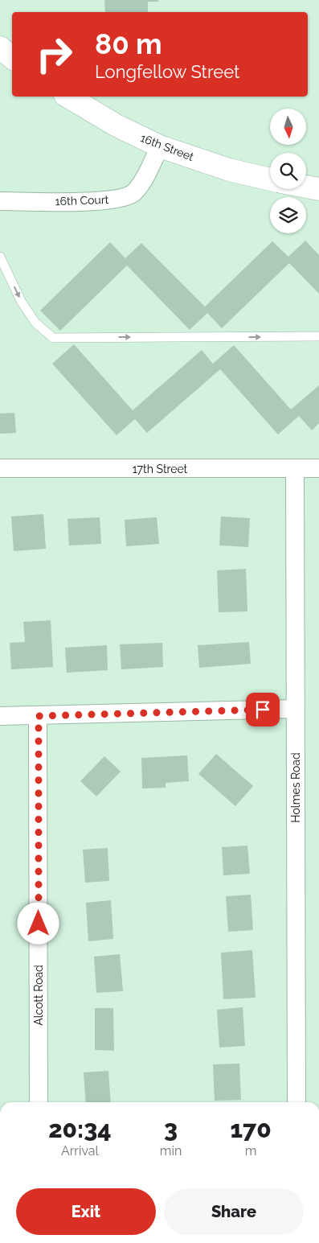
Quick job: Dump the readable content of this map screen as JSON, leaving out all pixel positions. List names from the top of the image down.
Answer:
{
  "streets": {
    "main road": ["16th Street"],
    "street": [
      "16th Court",
      "17th Street",
      "Holmes Road",
      "Alcott Road"
    ]
  },
  "crossings": [
    ["16th Street", "16th Court"],
    ["17th Street", "Holmes Road"]
  ],
  "north": "bottom",
  "page": {
    "turn": ["80 m", "Longfellow Street"],
    "eta": [
      "20:34",
      "Arrival",
      "3",
      "min",
      "170",
      "m"
    ],
    "buttons": ["Exit", "Share"]
  }
}
